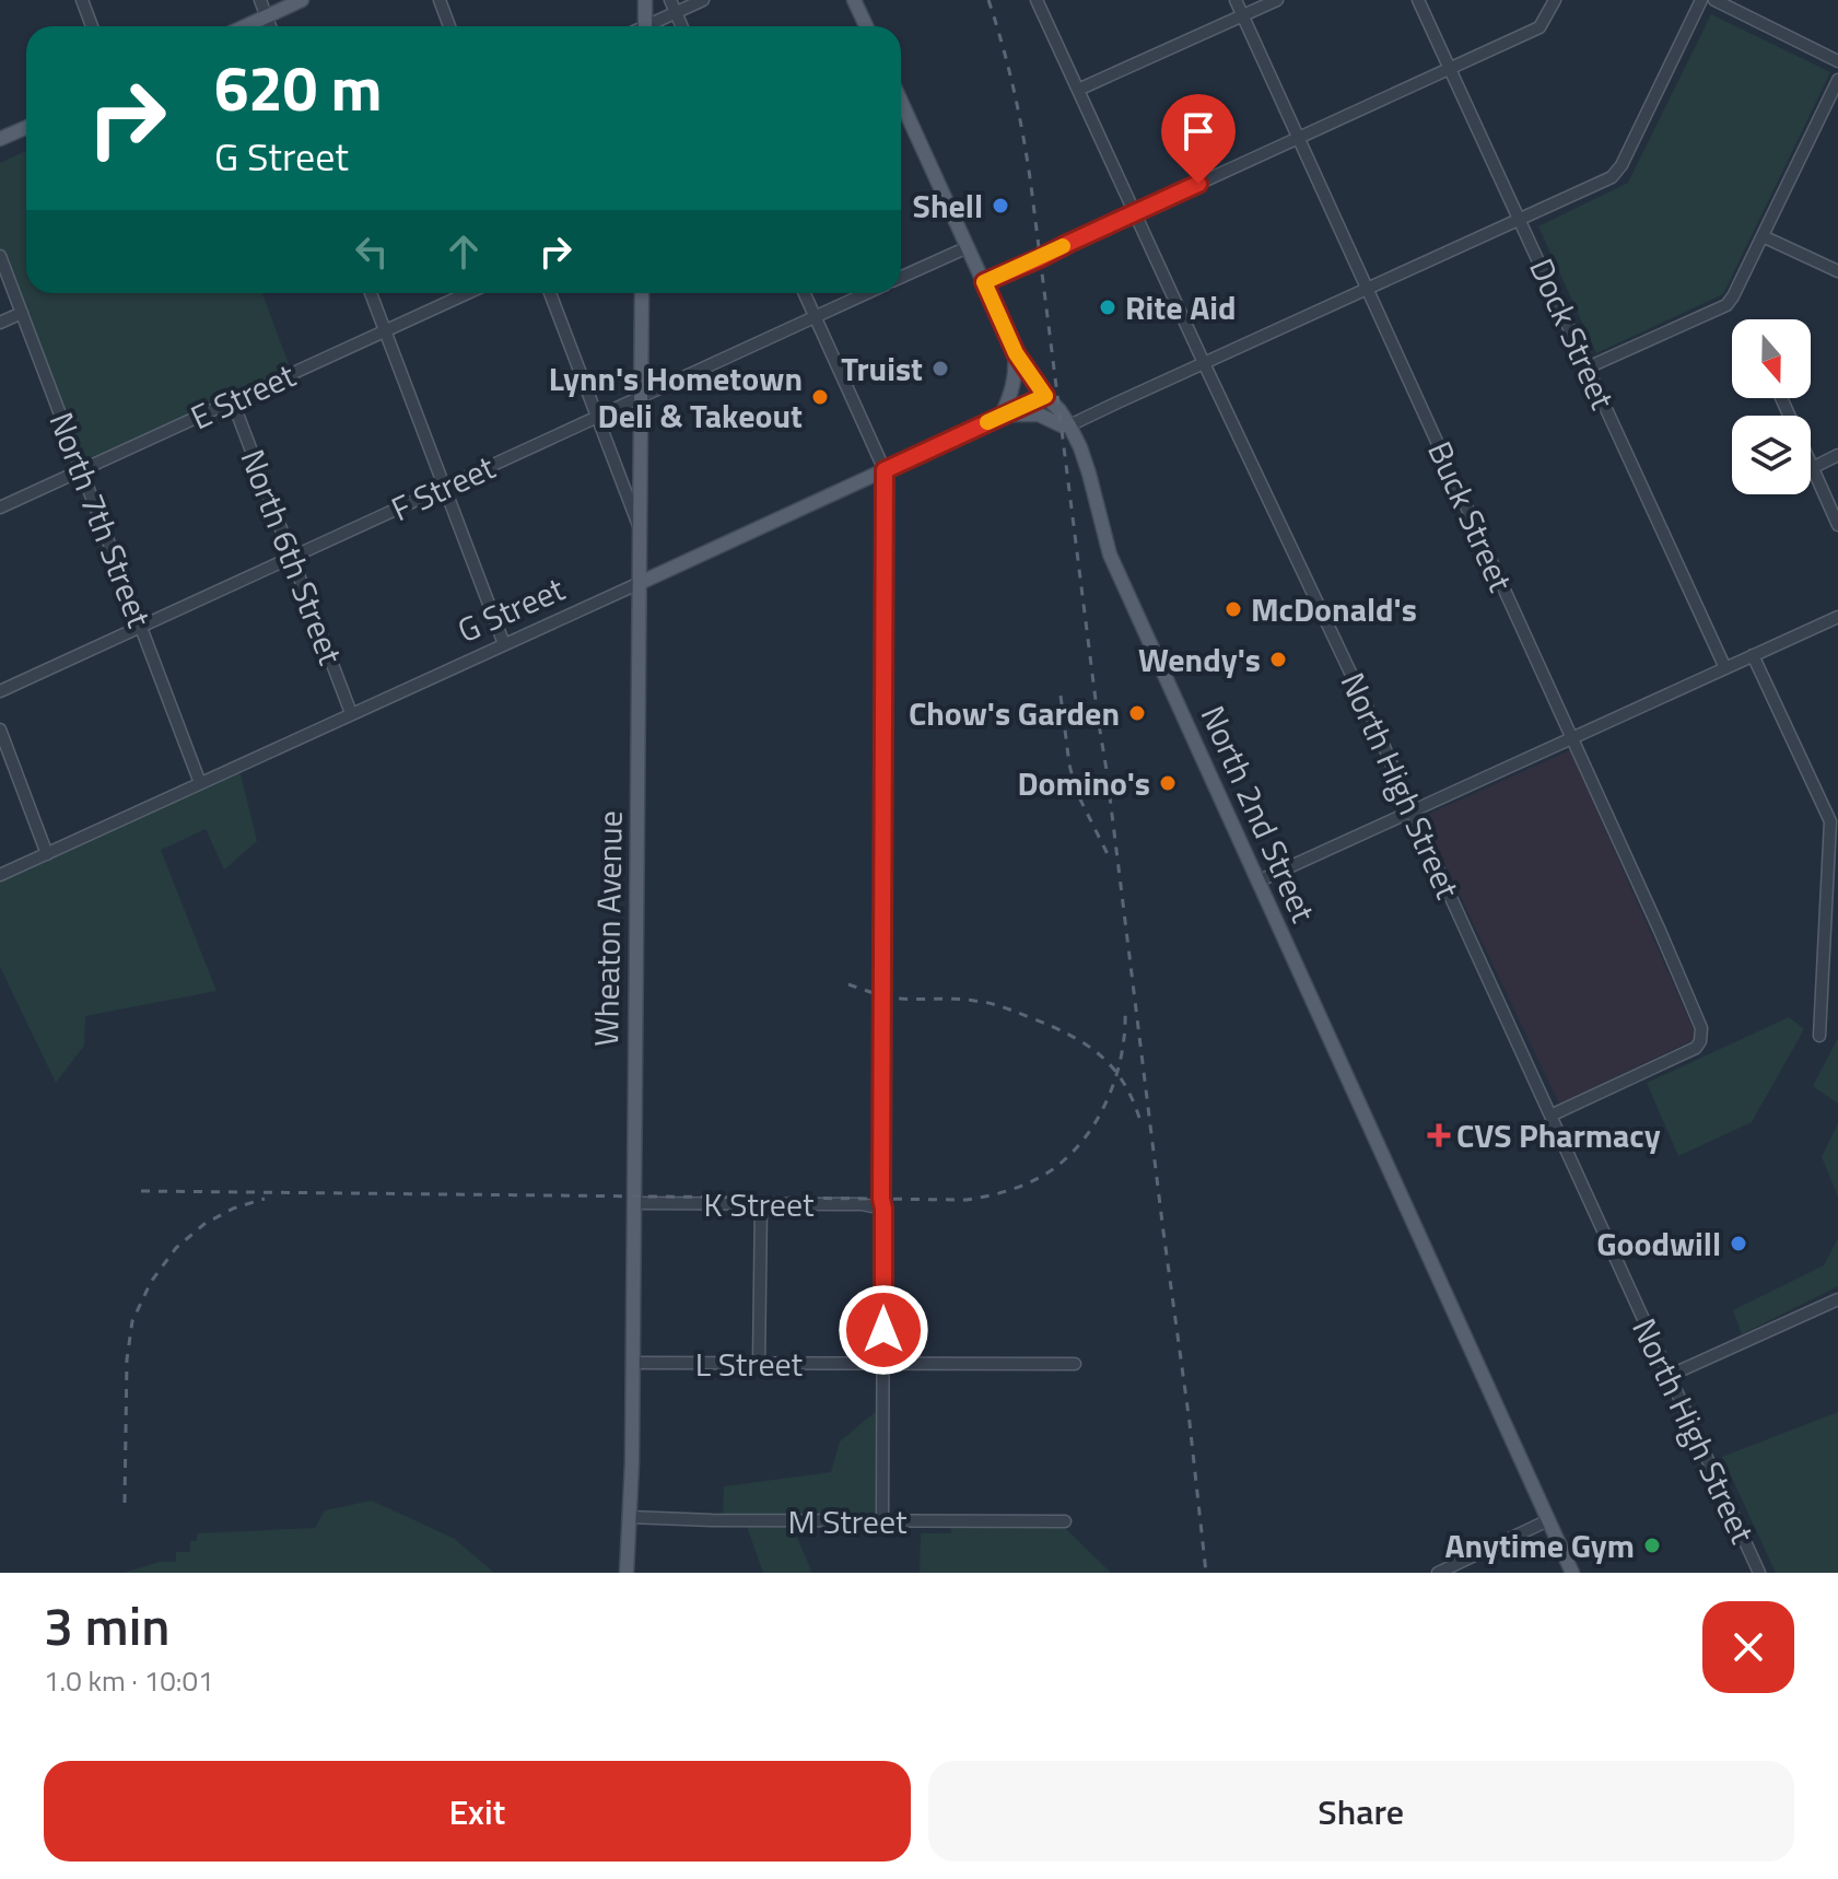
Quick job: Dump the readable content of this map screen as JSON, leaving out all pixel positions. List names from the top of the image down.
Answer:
{
  "streets": {
    "main road": ["G Street", "North 2nd Street", "Wheaton Avenue"],
    "street": [
      "Dock Street",
      "E Street",
      "F Street",
      "Buck Street",
      "North 7th Street",
      "North 6th Street",
      "North High Street",
      "K Street",
      "L Street",
      "M Street"
    ]
  },
  "crossings": [
    ["E Street", "North 7th Street"],
    ["E Street", "North 6th Street"],
    ["F Street", "North 7th Street"],
    ["F Street", "North 6th Street"],
    ["F Street", "Wheaton Avenue"],
    ["Buck Street", "North High Street"],
    ["North 7th Street", "G Street"],
    ["North 6th Street", "G Street"],
    ["G Street", "North 2nd Street"],
    ["G Street", "Wheaton Avenue"],
    ["Wheaton Avenue", "K Street"],
    ["Wheaton Avenue", "L Street"],
    ["Wheaton Avenue", "M Street"]
  ],
  "places": {
    "other": [
      "Shell",
      "Rite Aid",
      "Truist",
      "Lynn's Hometown Deli & Takeout",
      "McDonald's",
      "Wendy's",
      "Chow's Garden",
      "Domino's",
      "Goodwill",
      "Anytime Gym"
    ],
    "health": ["CVS Pharmacy"]
  },
  "north": "bottom",
  "page": {
    "turn": ["620 m", "G Street"],
    "heading": ["3 min", "1.0 km · 10:01"],
    "buttons": ["Exit", "Share"]
  }
}
